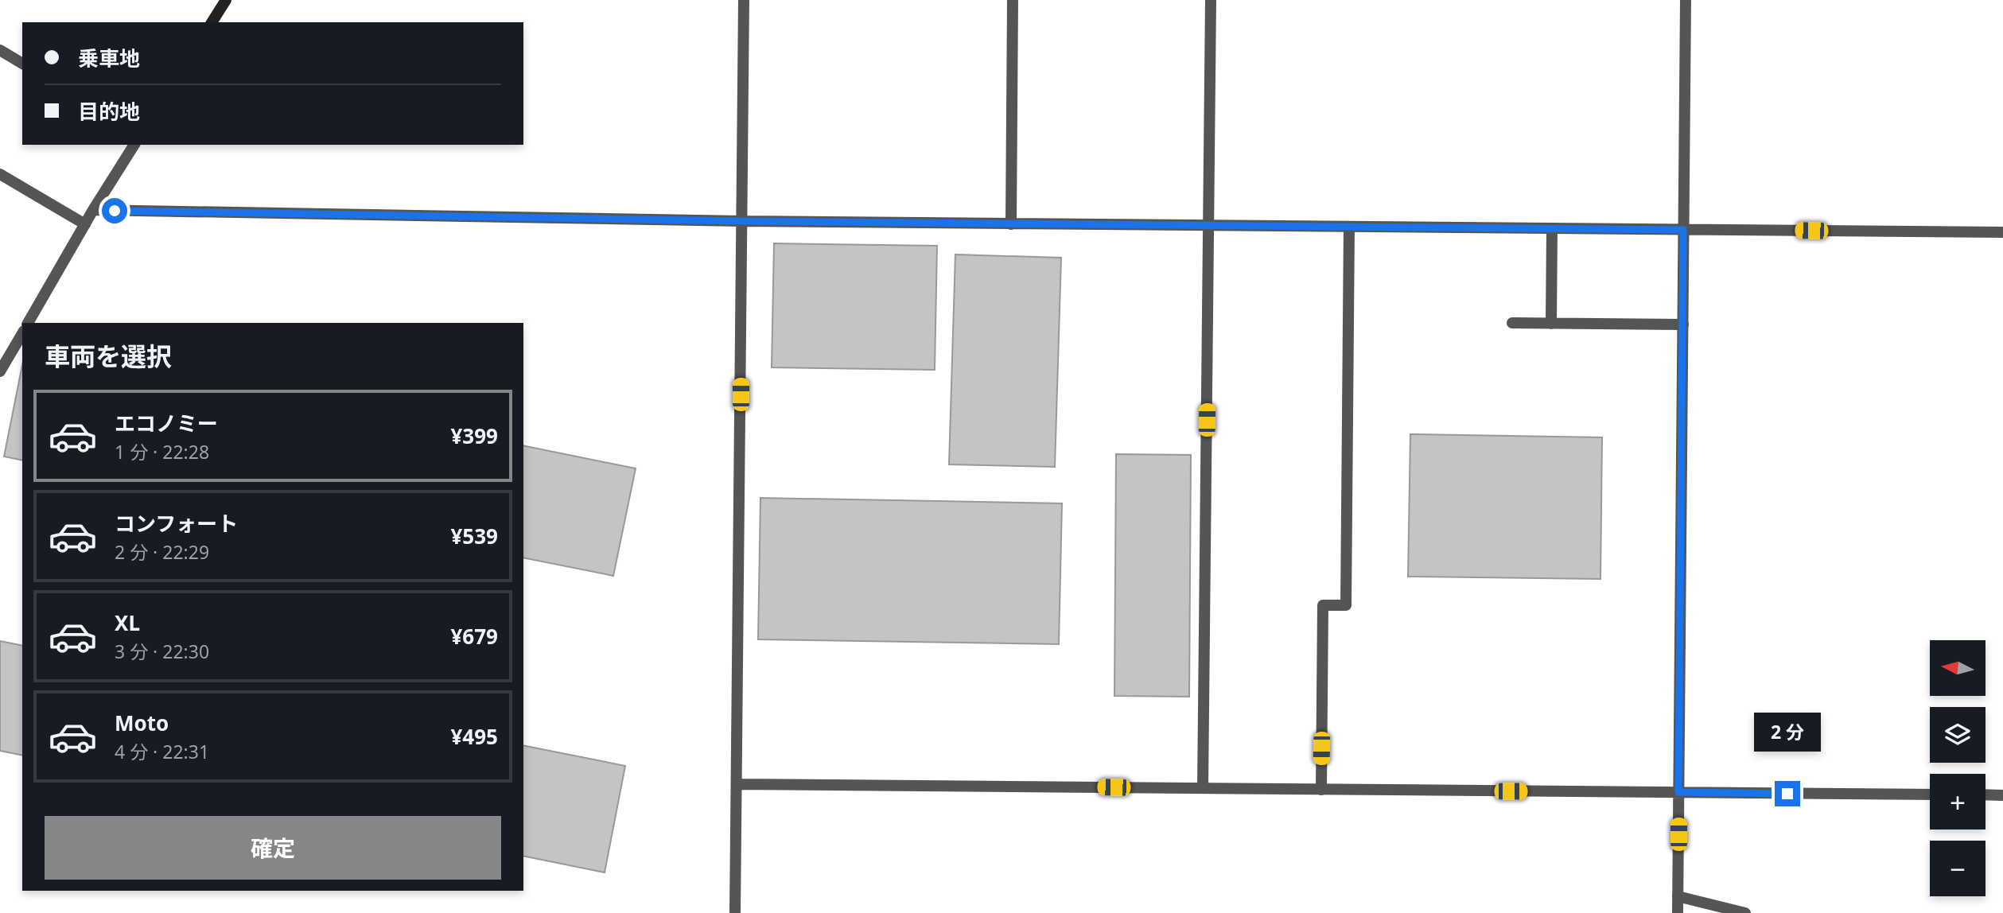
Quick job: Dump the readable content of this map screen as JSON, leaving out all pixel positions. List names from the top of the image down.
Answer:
{
  "north": "left",
  "page": {
    "banner": ["乗車地", "目的地"],
    "heading": "車両を選択",
    "list": [
      {
        "name": "エコノミー",
        "note": "1 分 · 22:28",
        "value": "¥399"
      },
      {
        "name": "コンフォート",
        "note": "2 分 · 22:29",
        "value": "¥539"
      },
      {
        "name": "XL",
        "note": "3 分 · 22:30",
        "value": "¥679"
      },
      {
        "name": "Moto",
        "note": "4 分 · 22:31",
        "value": "¥495"
      }
    ],
    "map_buttons": ["+", "−"],
    "bubble": "2 分",
    "buttons": "確定"
  }
}
